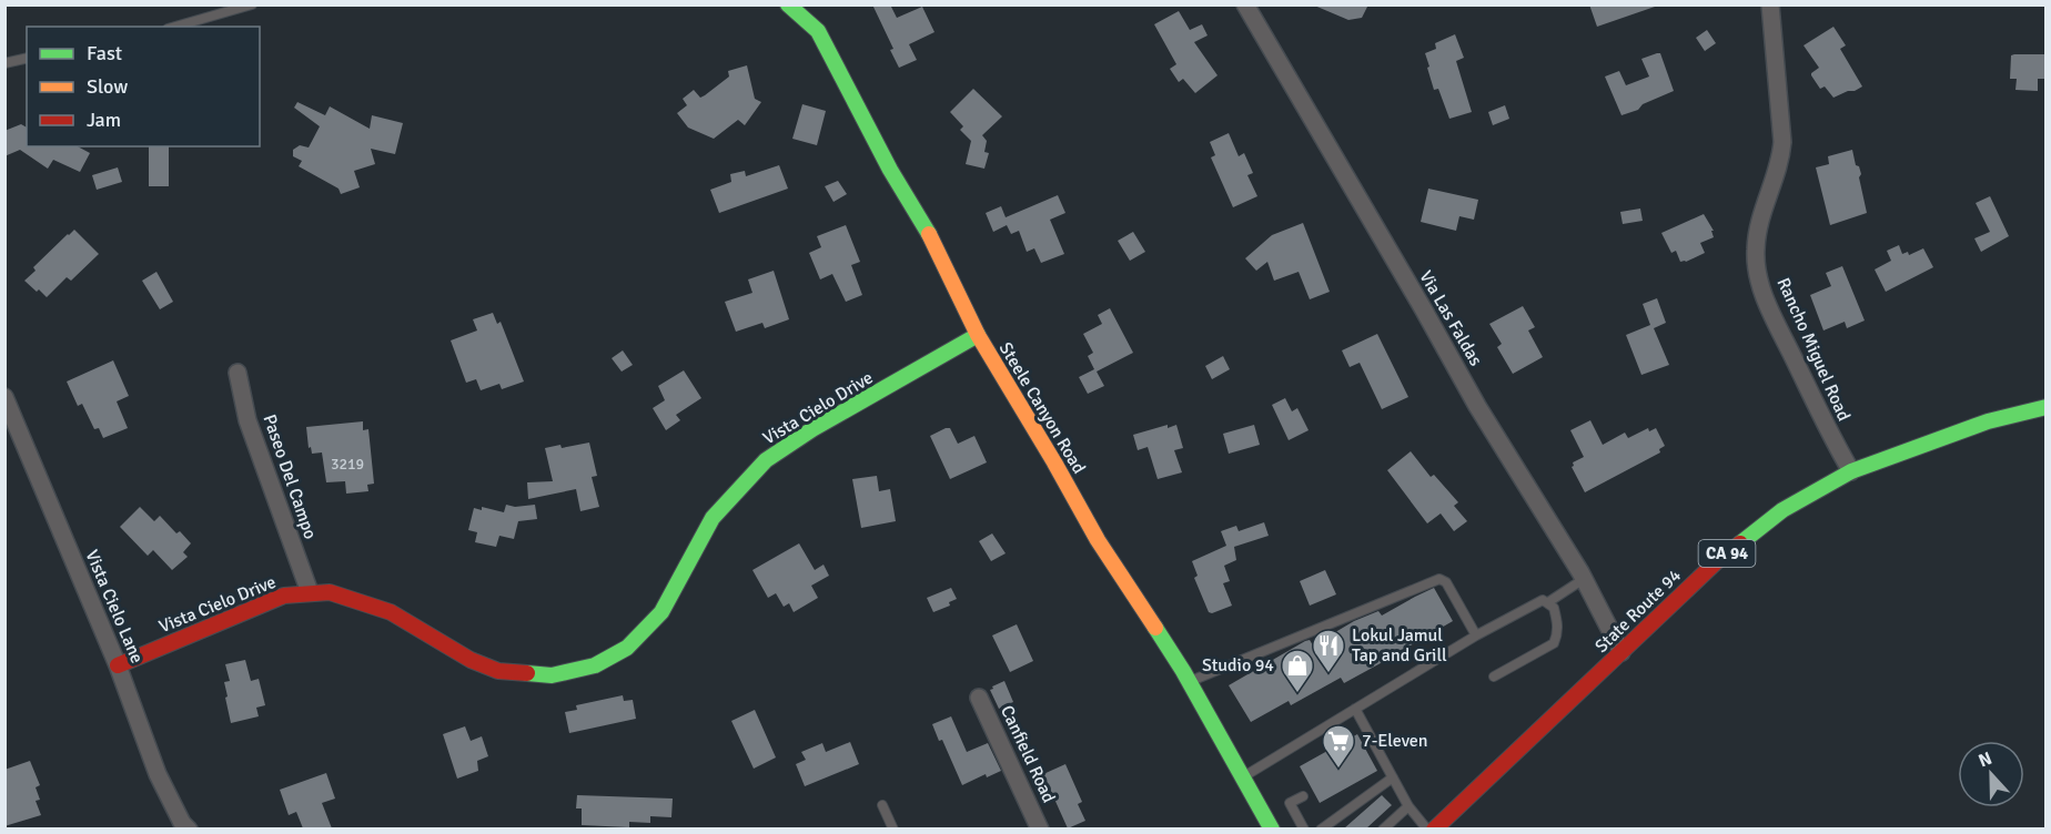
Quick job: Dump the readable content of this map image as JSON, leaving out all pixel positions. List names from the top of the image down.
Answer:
{
  "streets": {
    "main road": [
      "Vista Cielo Drive",
      "Steele Canyon Road",
      "CA 94",
      "State Route 94"
    ],
    "street": [
      "Via Las Faldas",
      "Rancho Miguel Road",
      "Paseo Del Campo",
      "Vista Cielo Lane",
      "Canfield Road"
    ]
  },
  "crossings": [
    ["Via Las Faldas", "State Route 94"],
    ["Rancho Miguel Road", "State Route 94"],
    ["Vista Cielo Drive", "Steele Canyon Road"],
    ["Vista Cielo Drive", "Paseo Del Campo"],
    ["Vista Cielo Drive", "Vista Cielo Lane"]
  ],
  "places": {
    "restaurant": ["Lokul Jamul Tap and Grill"],
    "shop": ["Studio 94"],
    "supermarket": ["7-Eleven"]
  },
  "house_numbers": ["3219"],
  "legend": ["Fast", "Slow", "Jam"],
  "north": "top"
}
